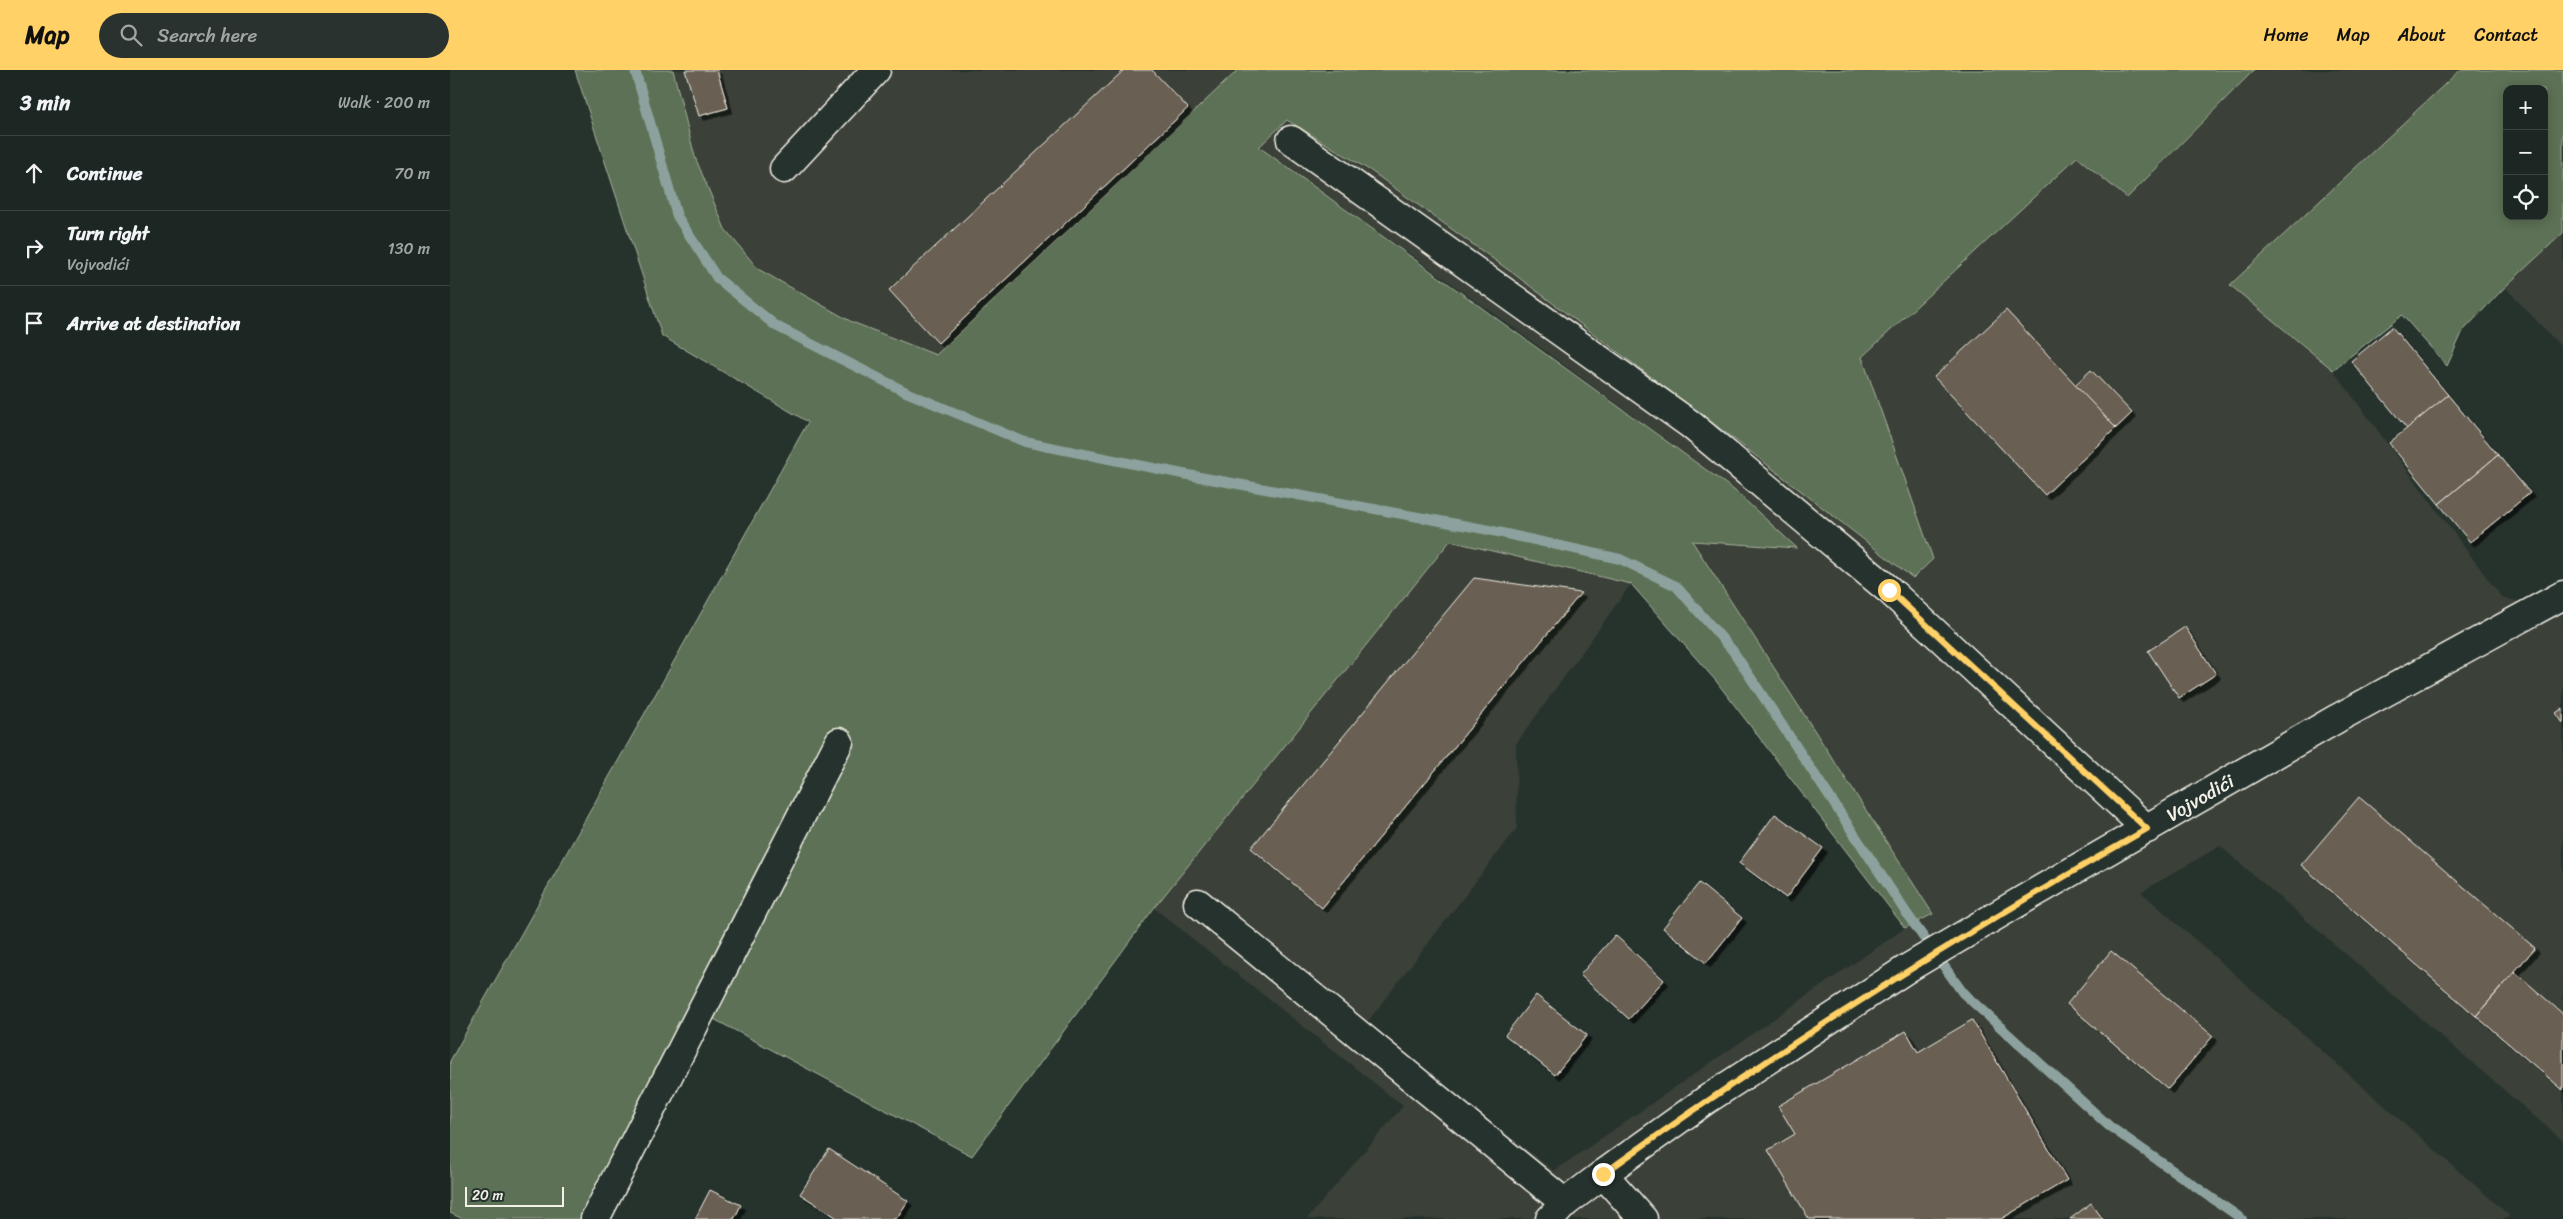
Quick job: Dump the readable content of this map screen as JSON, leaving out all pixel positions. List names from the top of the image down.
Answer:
{
  "streets": {
    "street": ["Vojvodići"]
  },
  "scale_bar": "20 m",
  "page": {
    "header": "Map",
    "search": "Search here",
    "nav": [
      "Home",
      "Map",
      "About",
      "Contact"
    ],
    "heading": ["3 min", "Walk · 200 m"],
    "map_buttons": ["+", "−"],
    "list": [
      ["Continue", "70 m"],
      ["Turn right", "Vojvodići", "130 m"],
      "Arrive at destination"
    ],
    "scale": "20 m"
  }
}
